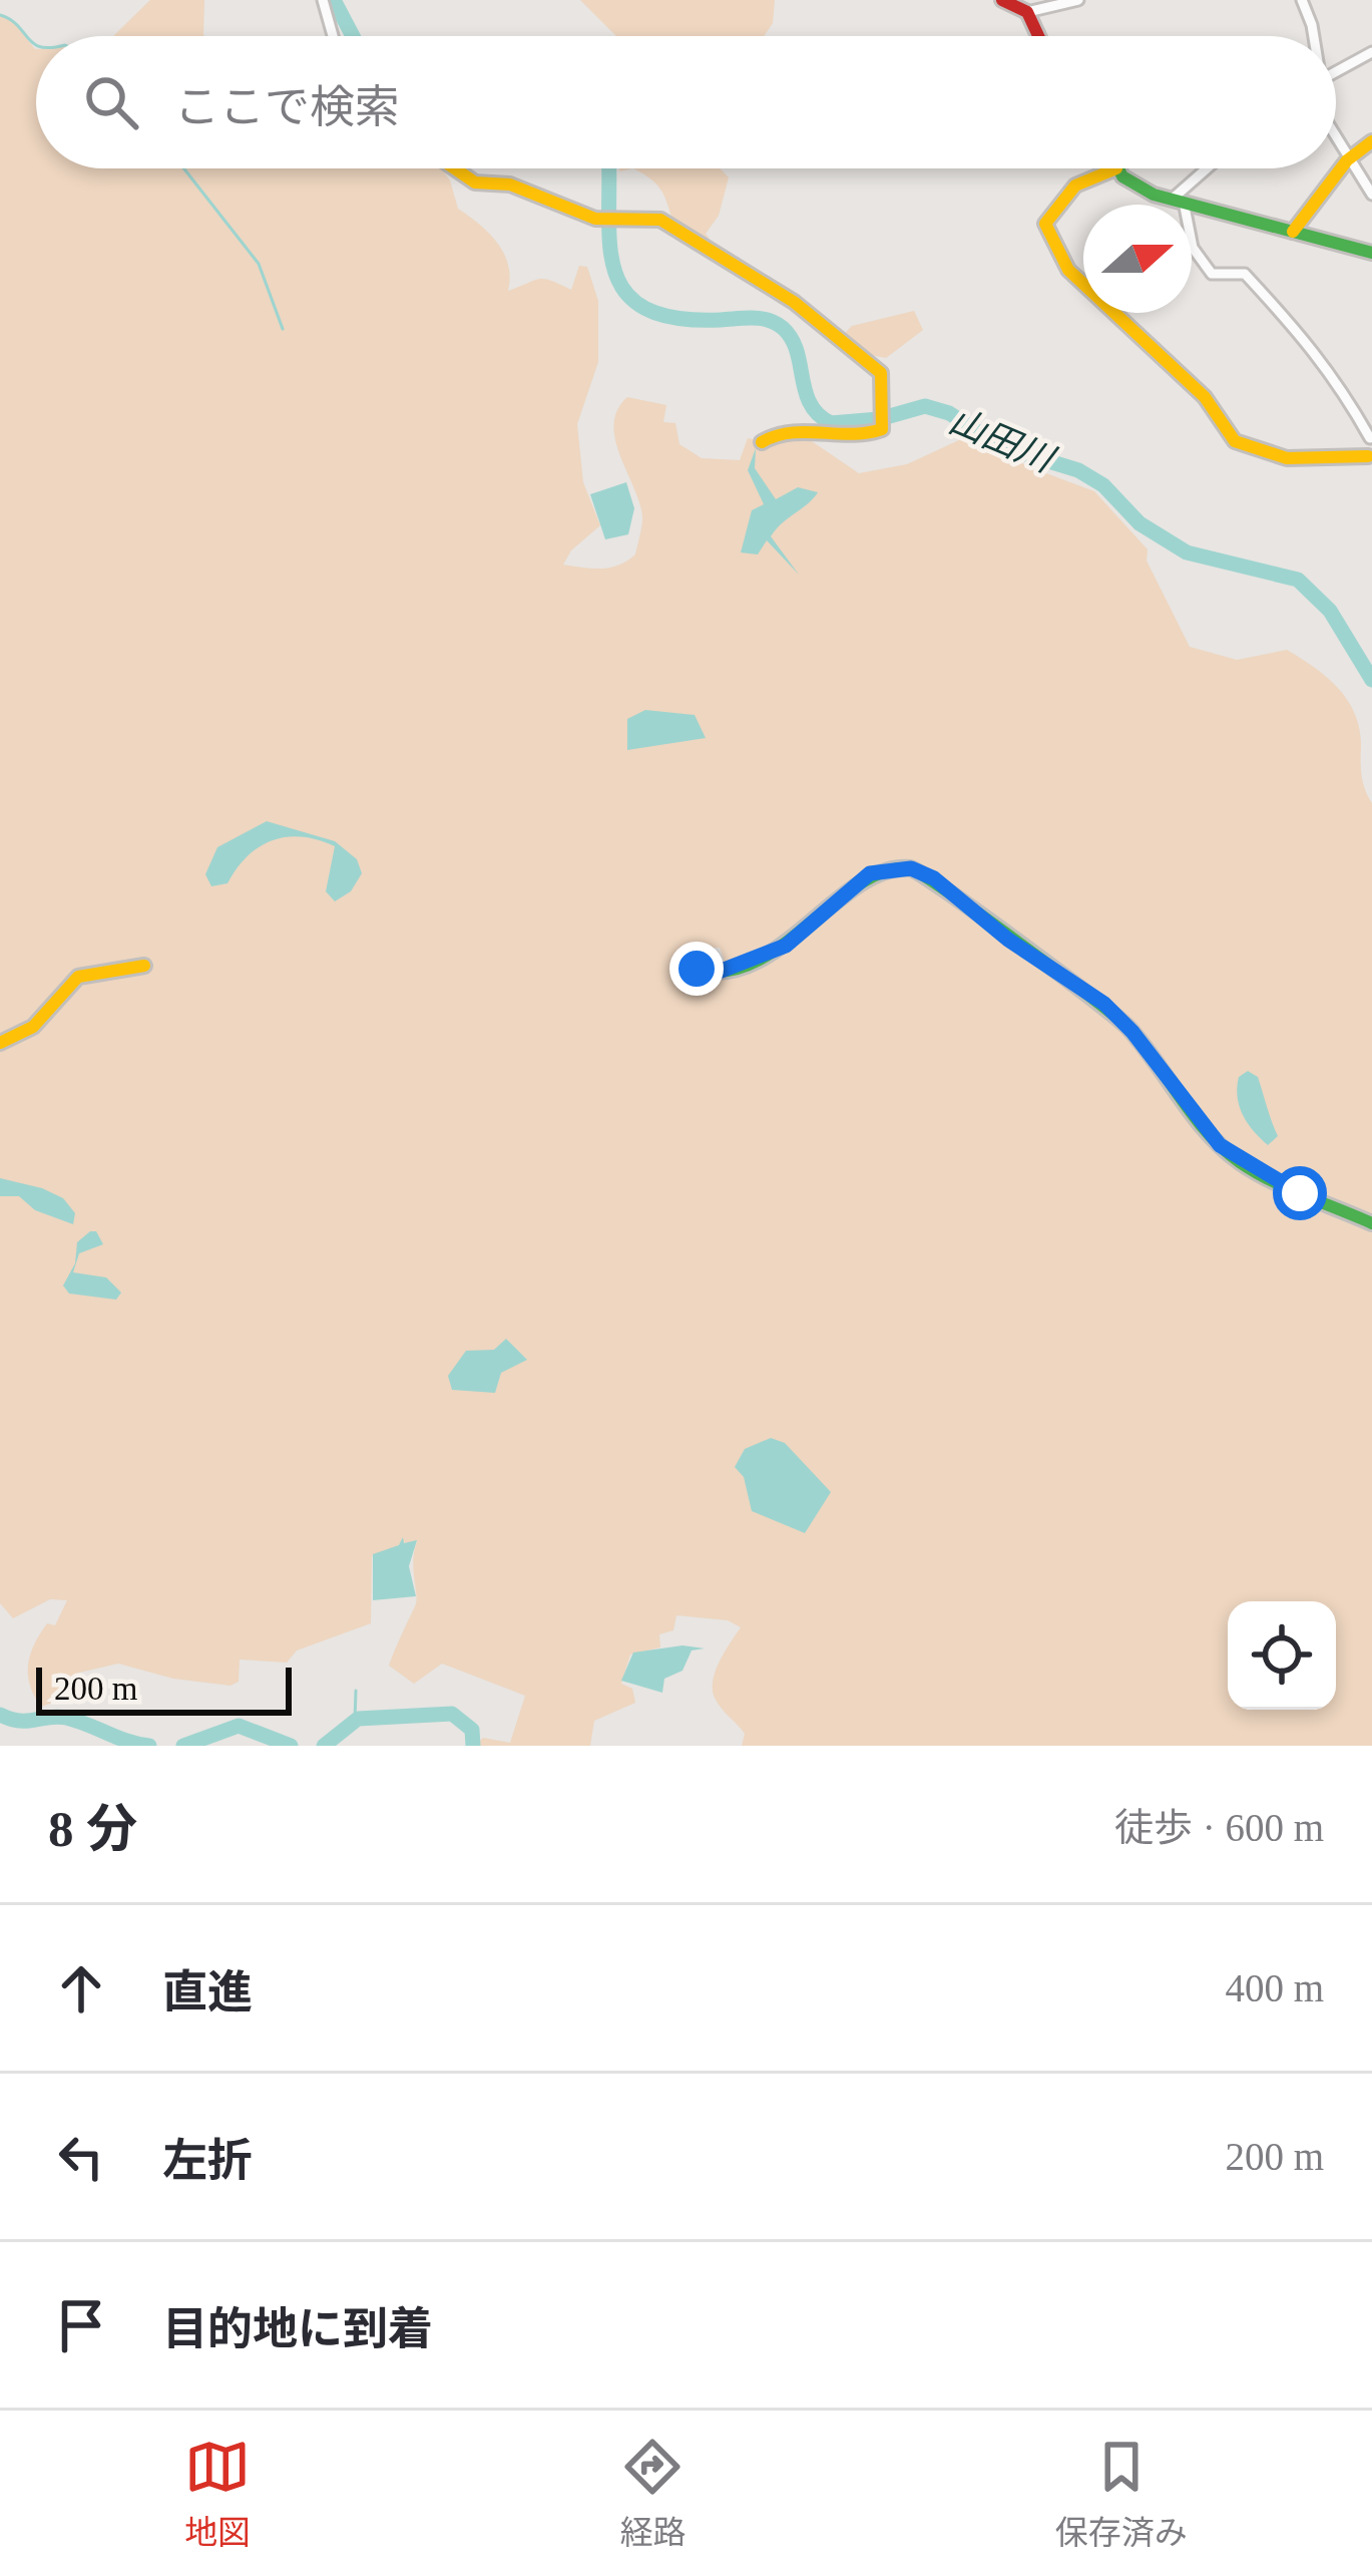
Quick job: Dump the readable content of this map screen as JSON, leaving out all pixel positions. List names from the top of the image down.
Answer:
{
  "water": ["山田川"],
  "scale_bar": "200 m",
  "north": "right",
  "page": {
    "search": "ここで検索",
    "scale": "200 m",
    "heading": ["8 分", "徒歩 · 600 m"],
    "list": [
      ["直進", "400 m"],
      ["左折", "200 m"],
      "目的地に到着"
    ],
    "nav": ["地図", "経路", "保存済み"]
  }
}
